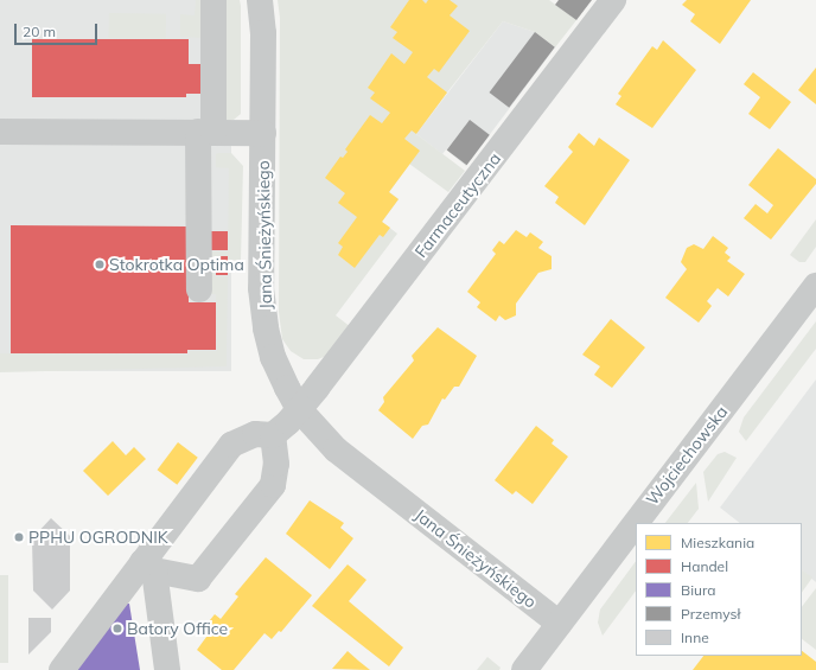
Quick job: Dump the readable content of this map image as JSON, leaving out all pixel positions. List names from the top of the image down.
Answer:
{
  "streets": {
    "street": ["Farmaceutyczna", "Jana Śnieżyńskiego", "Wojciechowska"]
  },
  "crossings": [
    ["Farmaceutyczna", "Jana Śnieżyńskiego"],
    ["Jana Śnieżyńskiego", "Wojciechowska"]
  ],
  "places": ["Stokrotka Optima", "PPHU OGRODNIK", "Batory Office"],
  "legend": [
    "Mieszkania",
    "Handel",
    "Biura",
    "Przemysł",
    "Inne"
  ],
  "scale_bar": "20 m"
}
